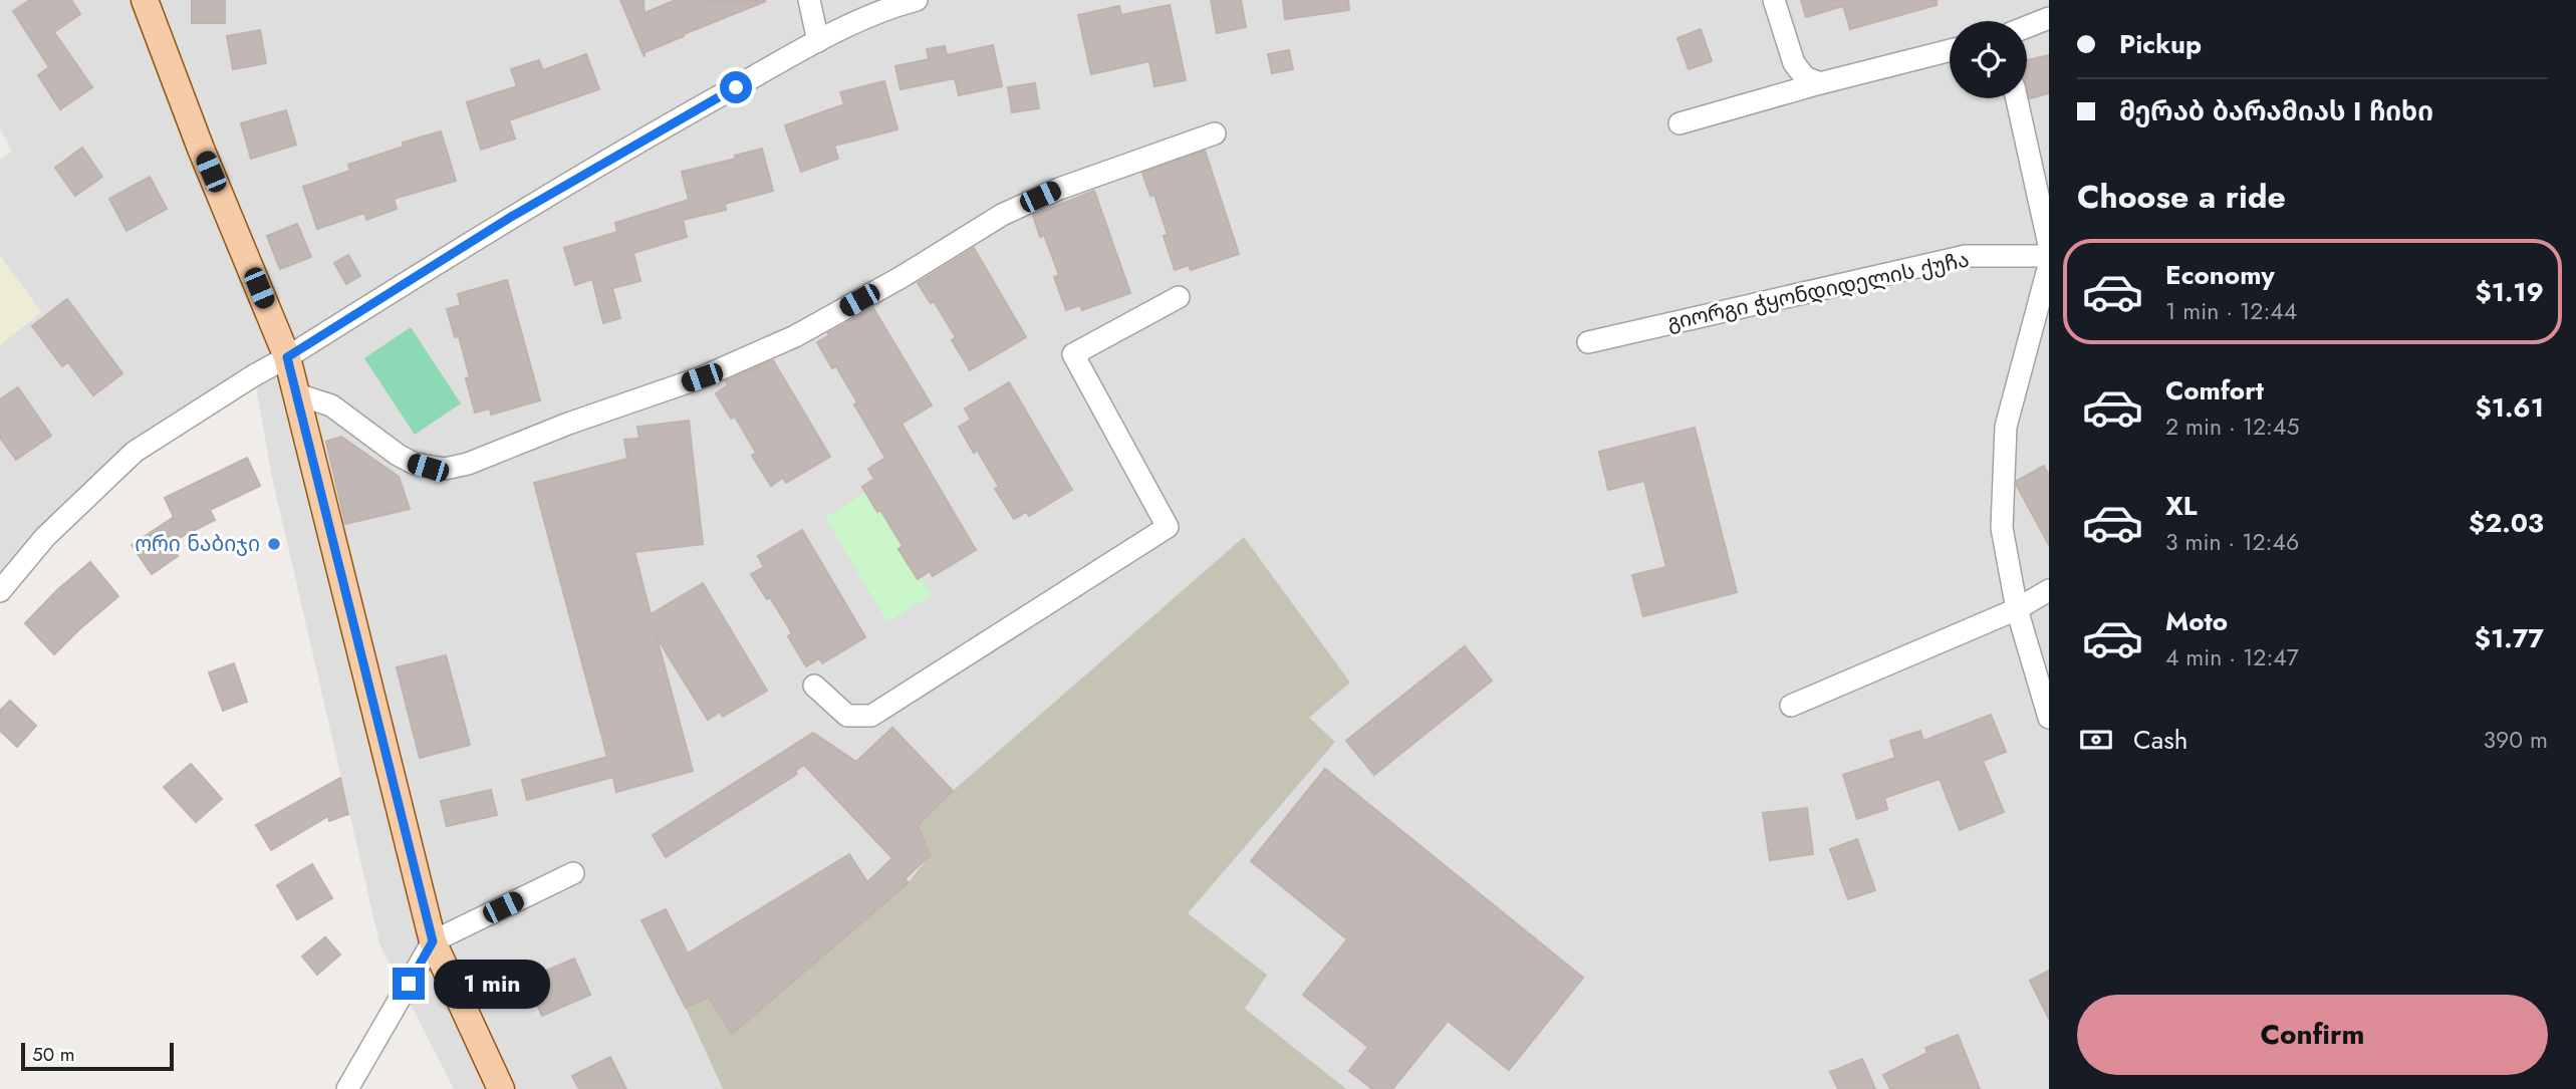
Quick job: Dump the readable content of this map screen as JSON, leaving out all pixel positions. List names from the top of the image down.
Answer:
{
  "streets": {
    "street": ["გიორგი ჭყონდიდელის ქუჩა"]
  },
  "places": ["ორი ნაბიჯი"],
  "scale_bar": "50 m",
  "page": {
    "banner": ["Pickup", "მერაბ ბარამიას I ჩიხი"],
    "heading": "Choose a ride",
    "list": [
      {
        "name": "Economy",
        "note": "1 min · 12:44",
        "value": "$1.19"
      },
      {
        "name": "Comfort",
        "note": "2 min · 12:45",
        "value": "$1.61"
      },
      {
        "name": "XL",
        "note": "3 min · 12:46",
        "value": "$2.03"
      },
      {
        "name": "Moto",
        "note": "4 min · 12:47",
        "value": "$1.77"
      }
    ],
    "pay": ["Cash", "390 m"],
    "bubble": "1 min",
    "buttons": "Confirm",
    "scale": "50 m"
  }
}
